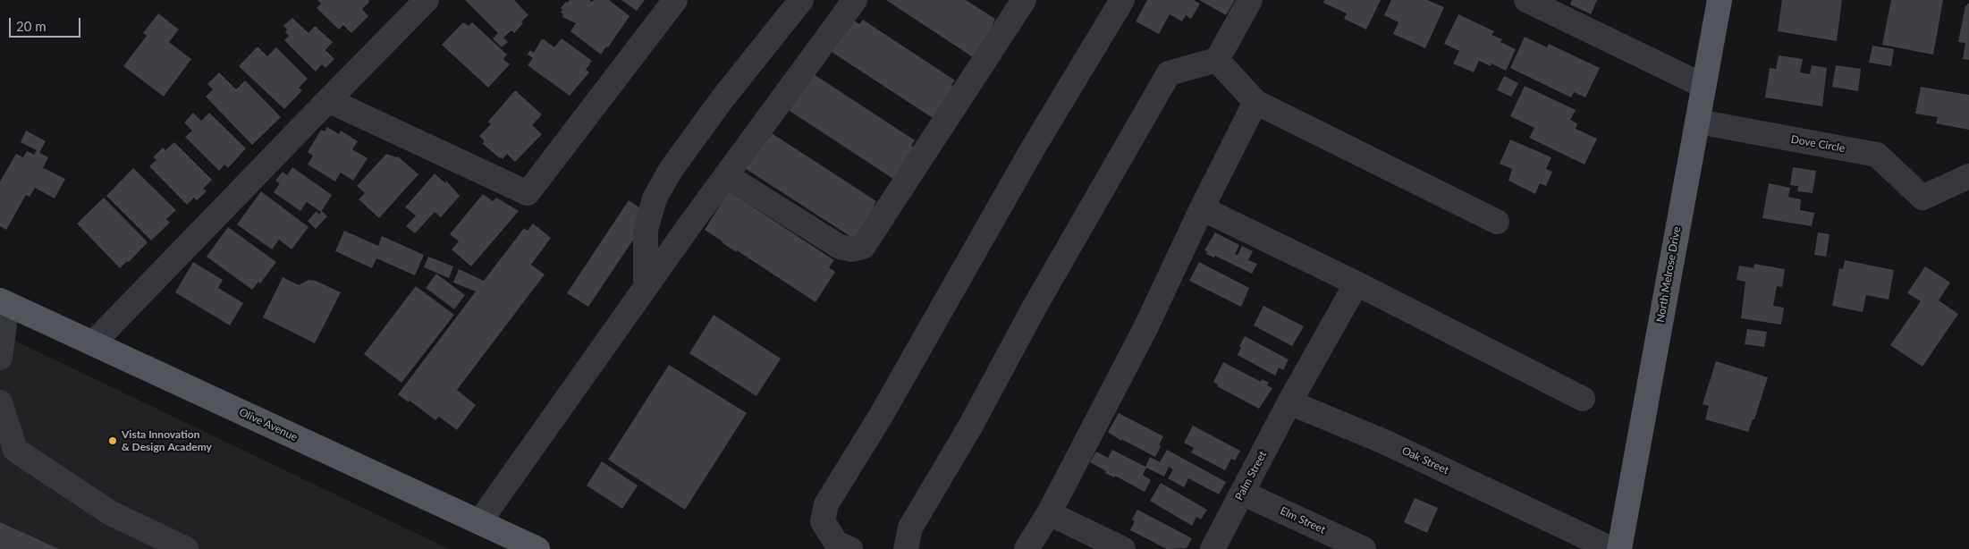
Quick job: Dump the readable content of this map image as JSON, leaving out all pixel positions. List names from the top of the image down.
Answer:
{
  "streets": {
    "main road": ["North Melrose Drive", "Olive Avenue"],
    "street": [
      "Dove Circle",
      "Oak Street",
      "Palm Street",
      "Elm Street"
    ]
  },
  "crossings": [
    ["Dove Circle", "North Melrose Drive"],
    ["Oak Street", "Palm Street"],
    ["Palm Street", "Elm Street"]
  ],
  "places": ["Vista Innovation & Design Academy"],
  "scale_bar": "20 m"
}
